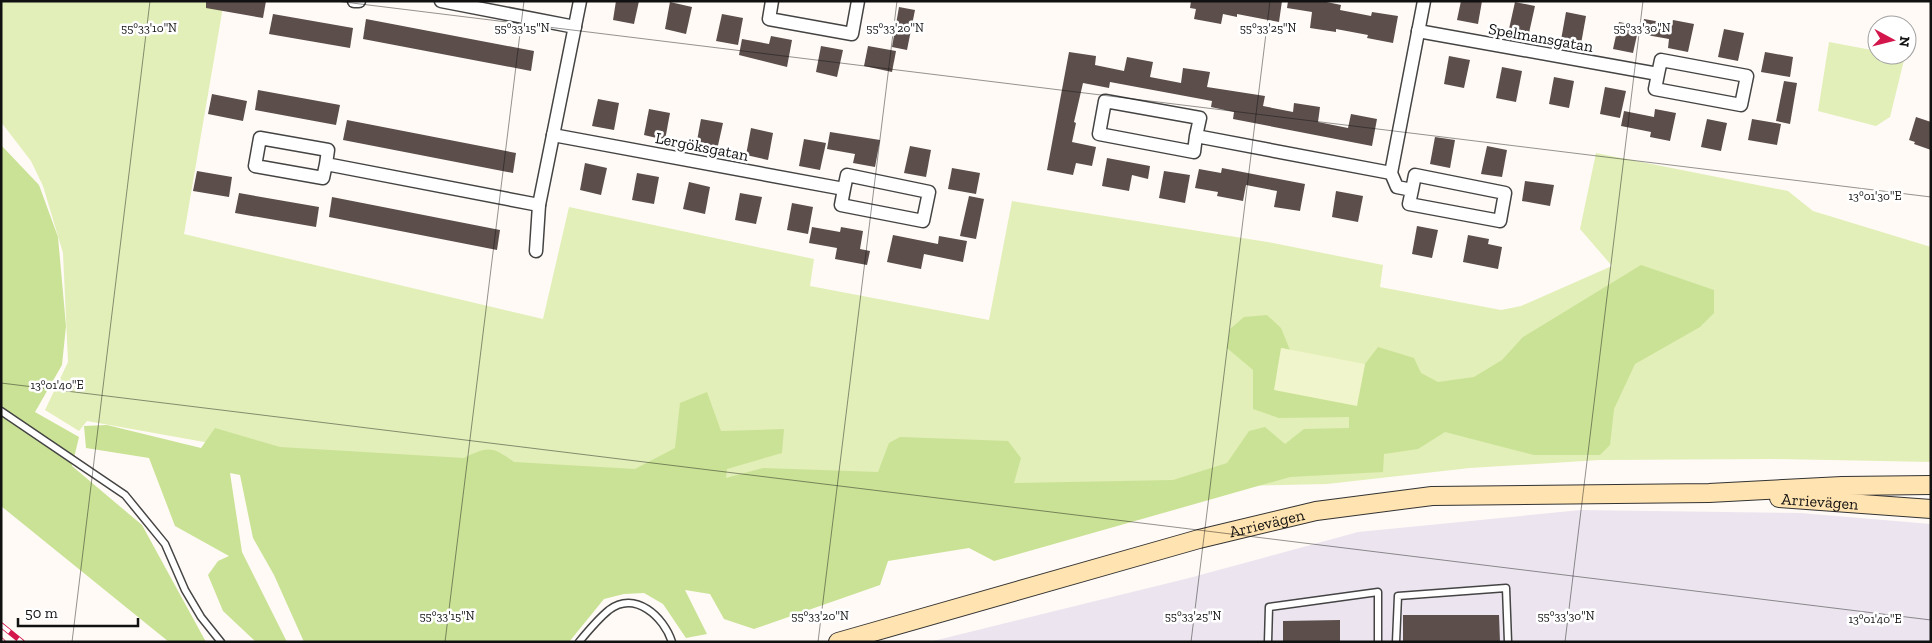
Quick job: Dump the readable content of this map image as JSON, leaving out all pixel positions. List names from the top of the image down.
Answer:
{
  "streets": {
    "main road": ["Arrievägen"],
    "street": ["Spelmansgatan", "Lergöksgatan"]
  },
  "scale_bar": "50 m",
  "north": "right",
  "coordinates": [
    "55°33'10\"N",
    "55°33'15\"N",
    "55°33'20\"N",
    "55°33'25\"N",
    "55°33'30\"N",
    "13°01'30\"E",
    "13°01'40\"E"
  ]
}
